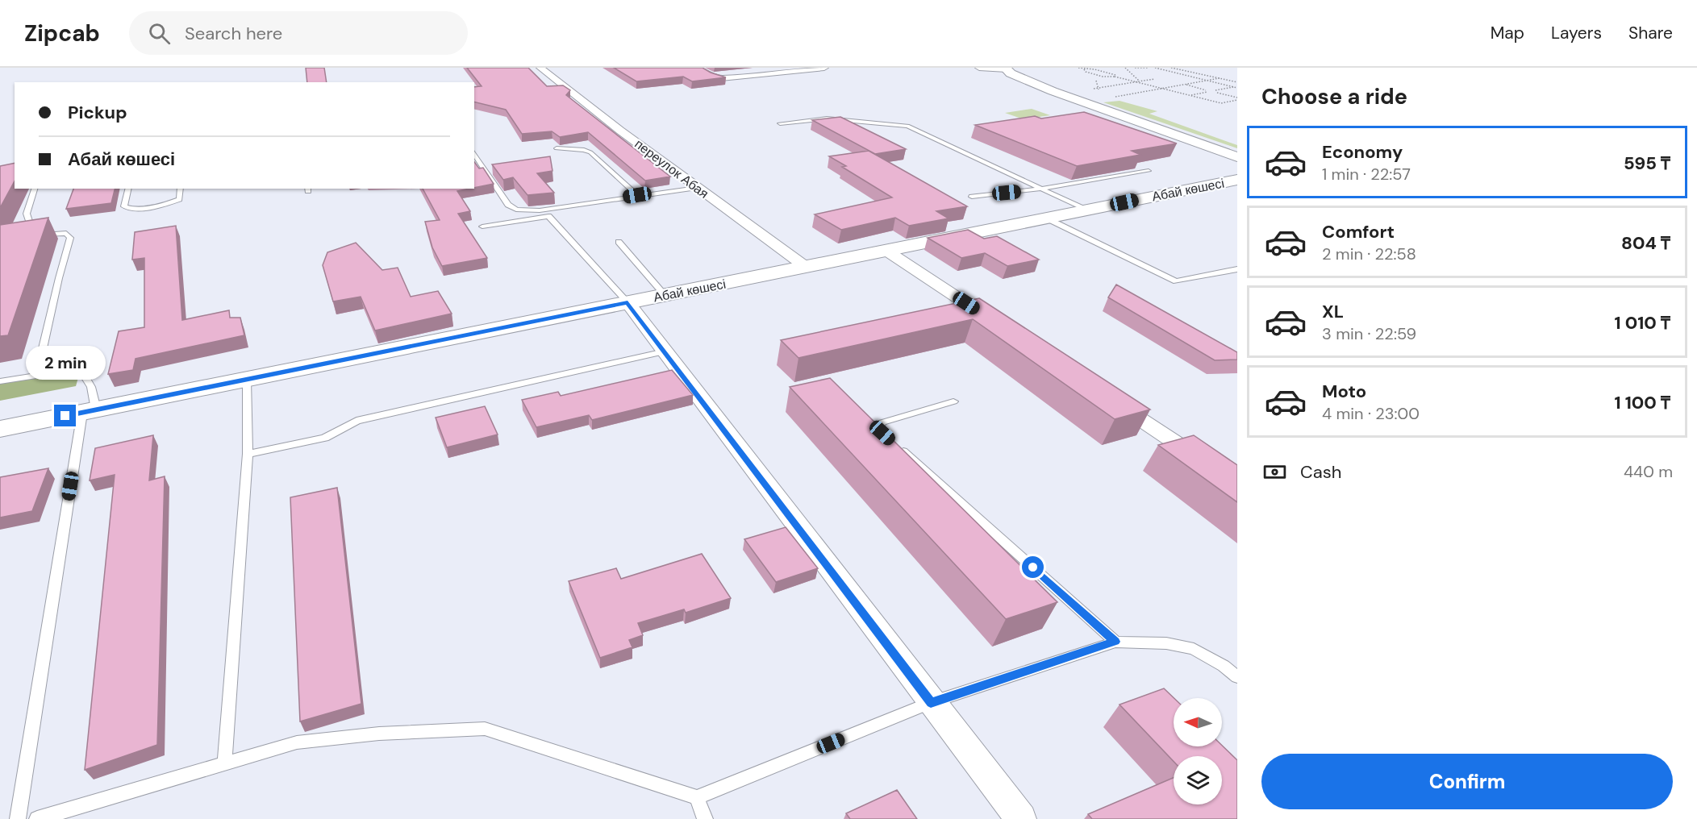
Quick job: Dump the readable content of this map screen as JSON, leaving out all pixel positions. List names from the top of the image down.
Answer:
{
  "streets": {
    "main road": ["Абай көшесі"],
    "street": ["переулок Абая"]
  },
  "crossings": [
    ["переулок Абая", "Абай көшесі"]
  ],
  "north": "left",
  "page": {
    "header": "Zipcab",
    "search": "Search here",
    "nav": ["Map", "Layers", "Share"],
    "heading": "Choose a ride",
    "banner": ["Pickup", "Абай көшесі"],
    "list": [
      {
        "name": "Economy",
        "note": "1 min · 22:57",
        "value": "595 ₸"
      },
      {
        "name": "Comfort",
        "note": "2 min · 22:58",
        "value": "804 ₸"
      },
      {
        "name": "XL",
        "note": "3 min · 22:59",
        "value": "1 010 ₸"
      },
      {
        "name": "Moto",
        "note": "4 min · 23:00",
        "value": "1 100 ₸"
      }
    ],
    "bubble": "2 min",
    "pay": ["Cash", "440 m"],
    "buttons": "Confirm"
  }
}
